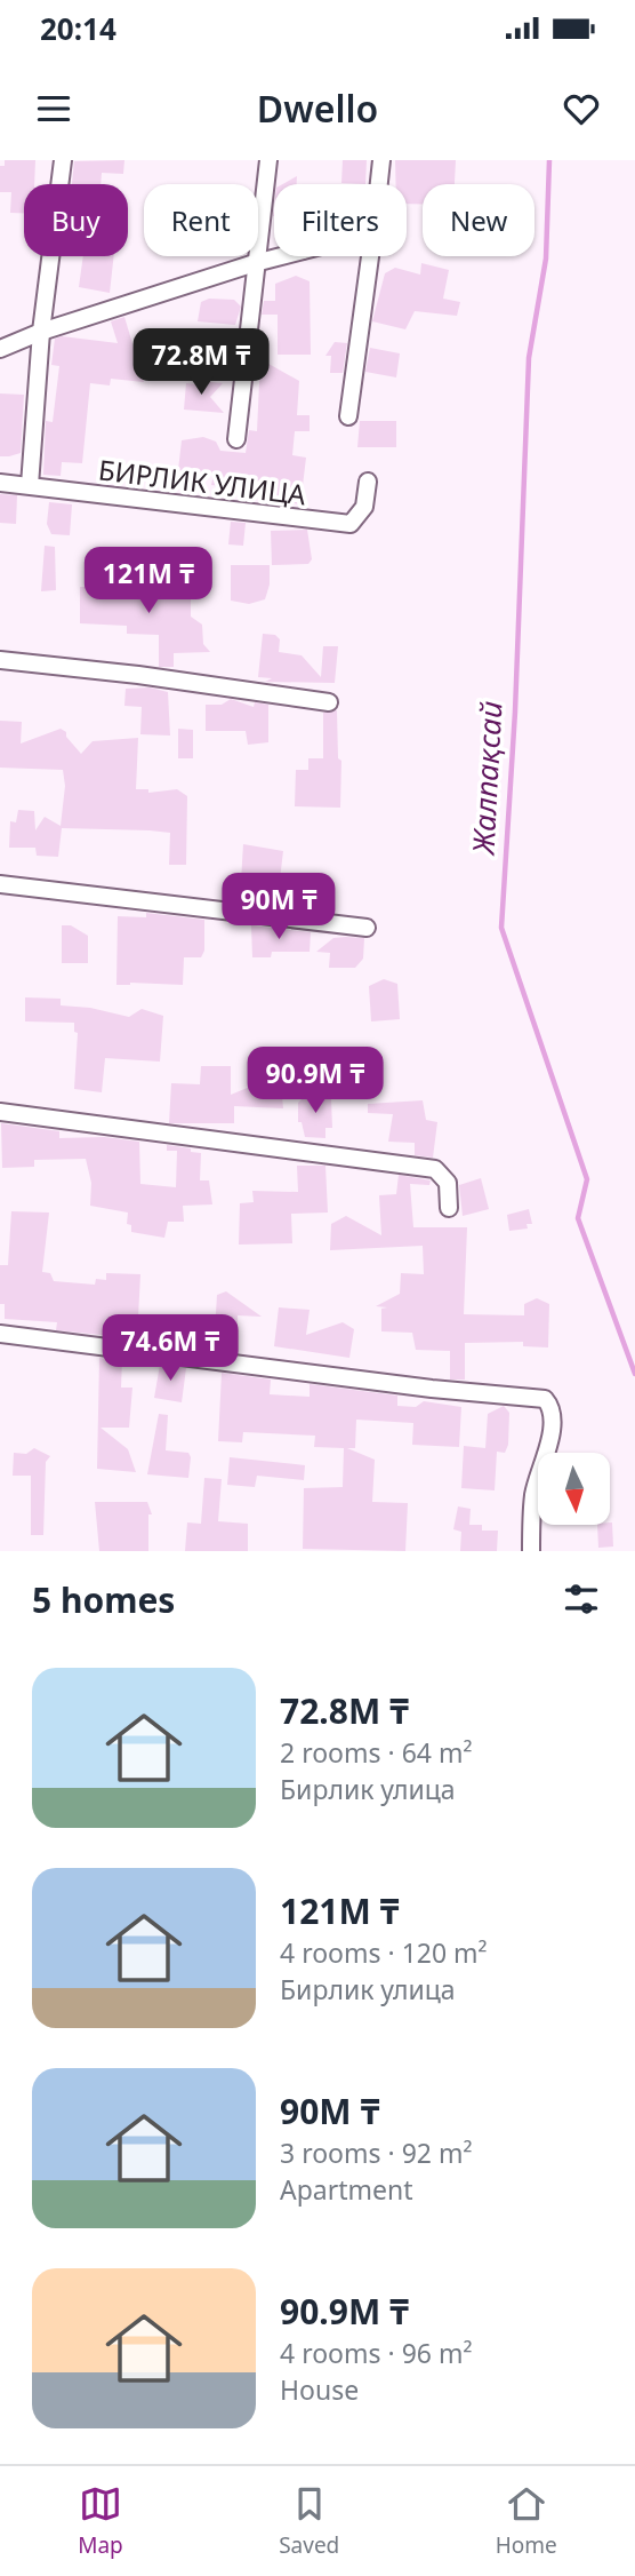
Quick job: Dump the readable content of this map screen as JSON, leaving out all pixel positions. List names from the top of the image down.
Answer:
{
  "streets": {
    "street": ["БИРЛИК УЛИЦА"]
  },
  "water": ["Жалпақсай"],
  "north": "bottom",
  "page": {
    "status": "20:14",
    "header": "Dwello",
    "chip": [
      "Buy",
      "Rent",
      "Filters",
      "New"
    ],
    "price": [
      "72.8M ₸",
      "121M ₸",
      "90M ₸",
      "90.9M ₸",
      "74.6M ₸"
    ],
    "heading": "5 homes",
    "list": [
      {
        "name": "72.8M ₸",
        "note": "2 rooms · 64 m² · Бирлик улица"
      },
      {
        "name": "121M ₸",
        "note": "4 rooms · 120 m² · Бирлик улица"
      },
      {
        "name": "90M ₸",
        "note": "3 rooms · 92 m² · Apartment"
      },
      {
        "name": "90.9M ₸",
        "note": "4 rooms · 96 m² · House"
      }
    ],
    "tabs": ["Map", "Saved", "Home"]
  }
}
